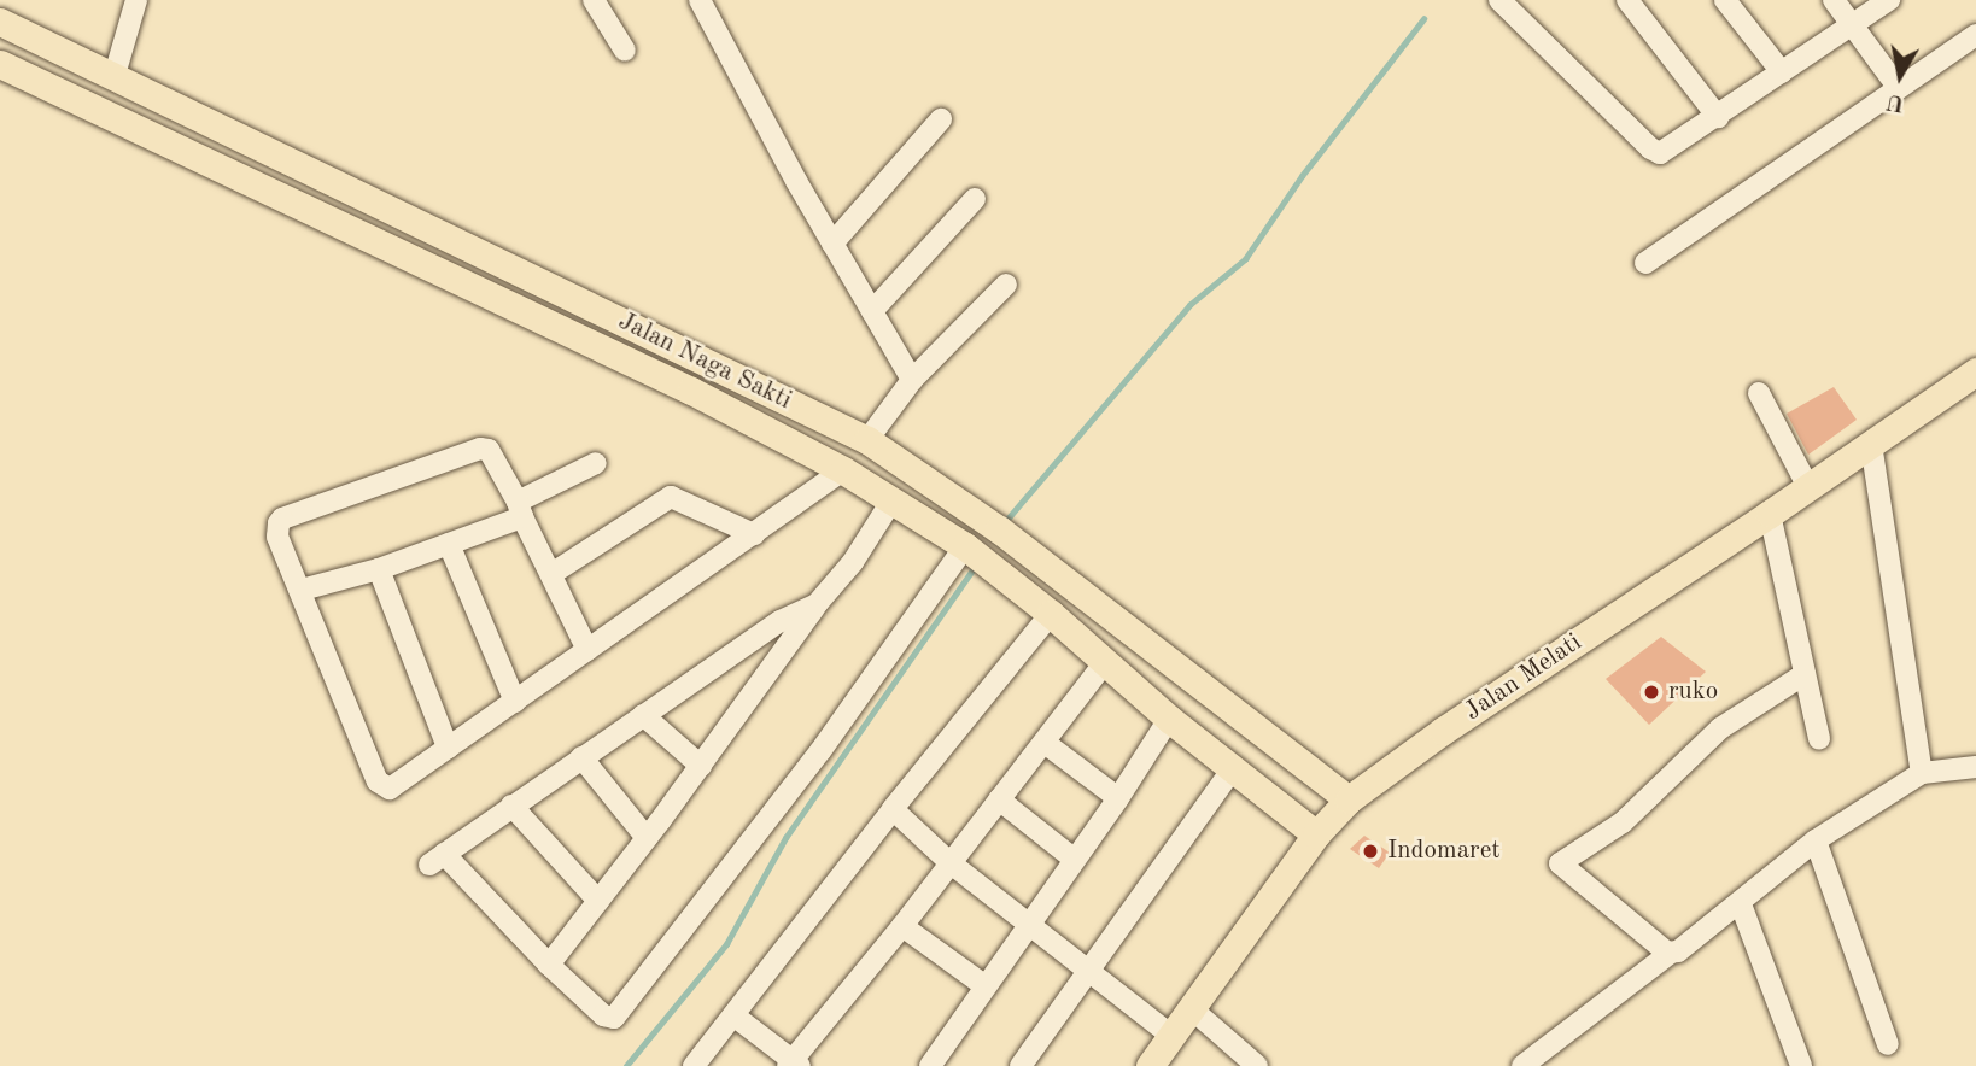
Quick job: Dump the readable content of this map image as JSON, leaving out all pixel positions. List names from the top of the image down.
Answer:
{
  "streets": {
    "main road": ["Jalan Naga Sakti", "Jalan Melati"]
  },
  "crossings": [
    ["Jalan Naga Sakti", "Jalan Melati"]
  ],
  "places": ["ruko", "Indomaret"],
  "north": "bottom"
}
